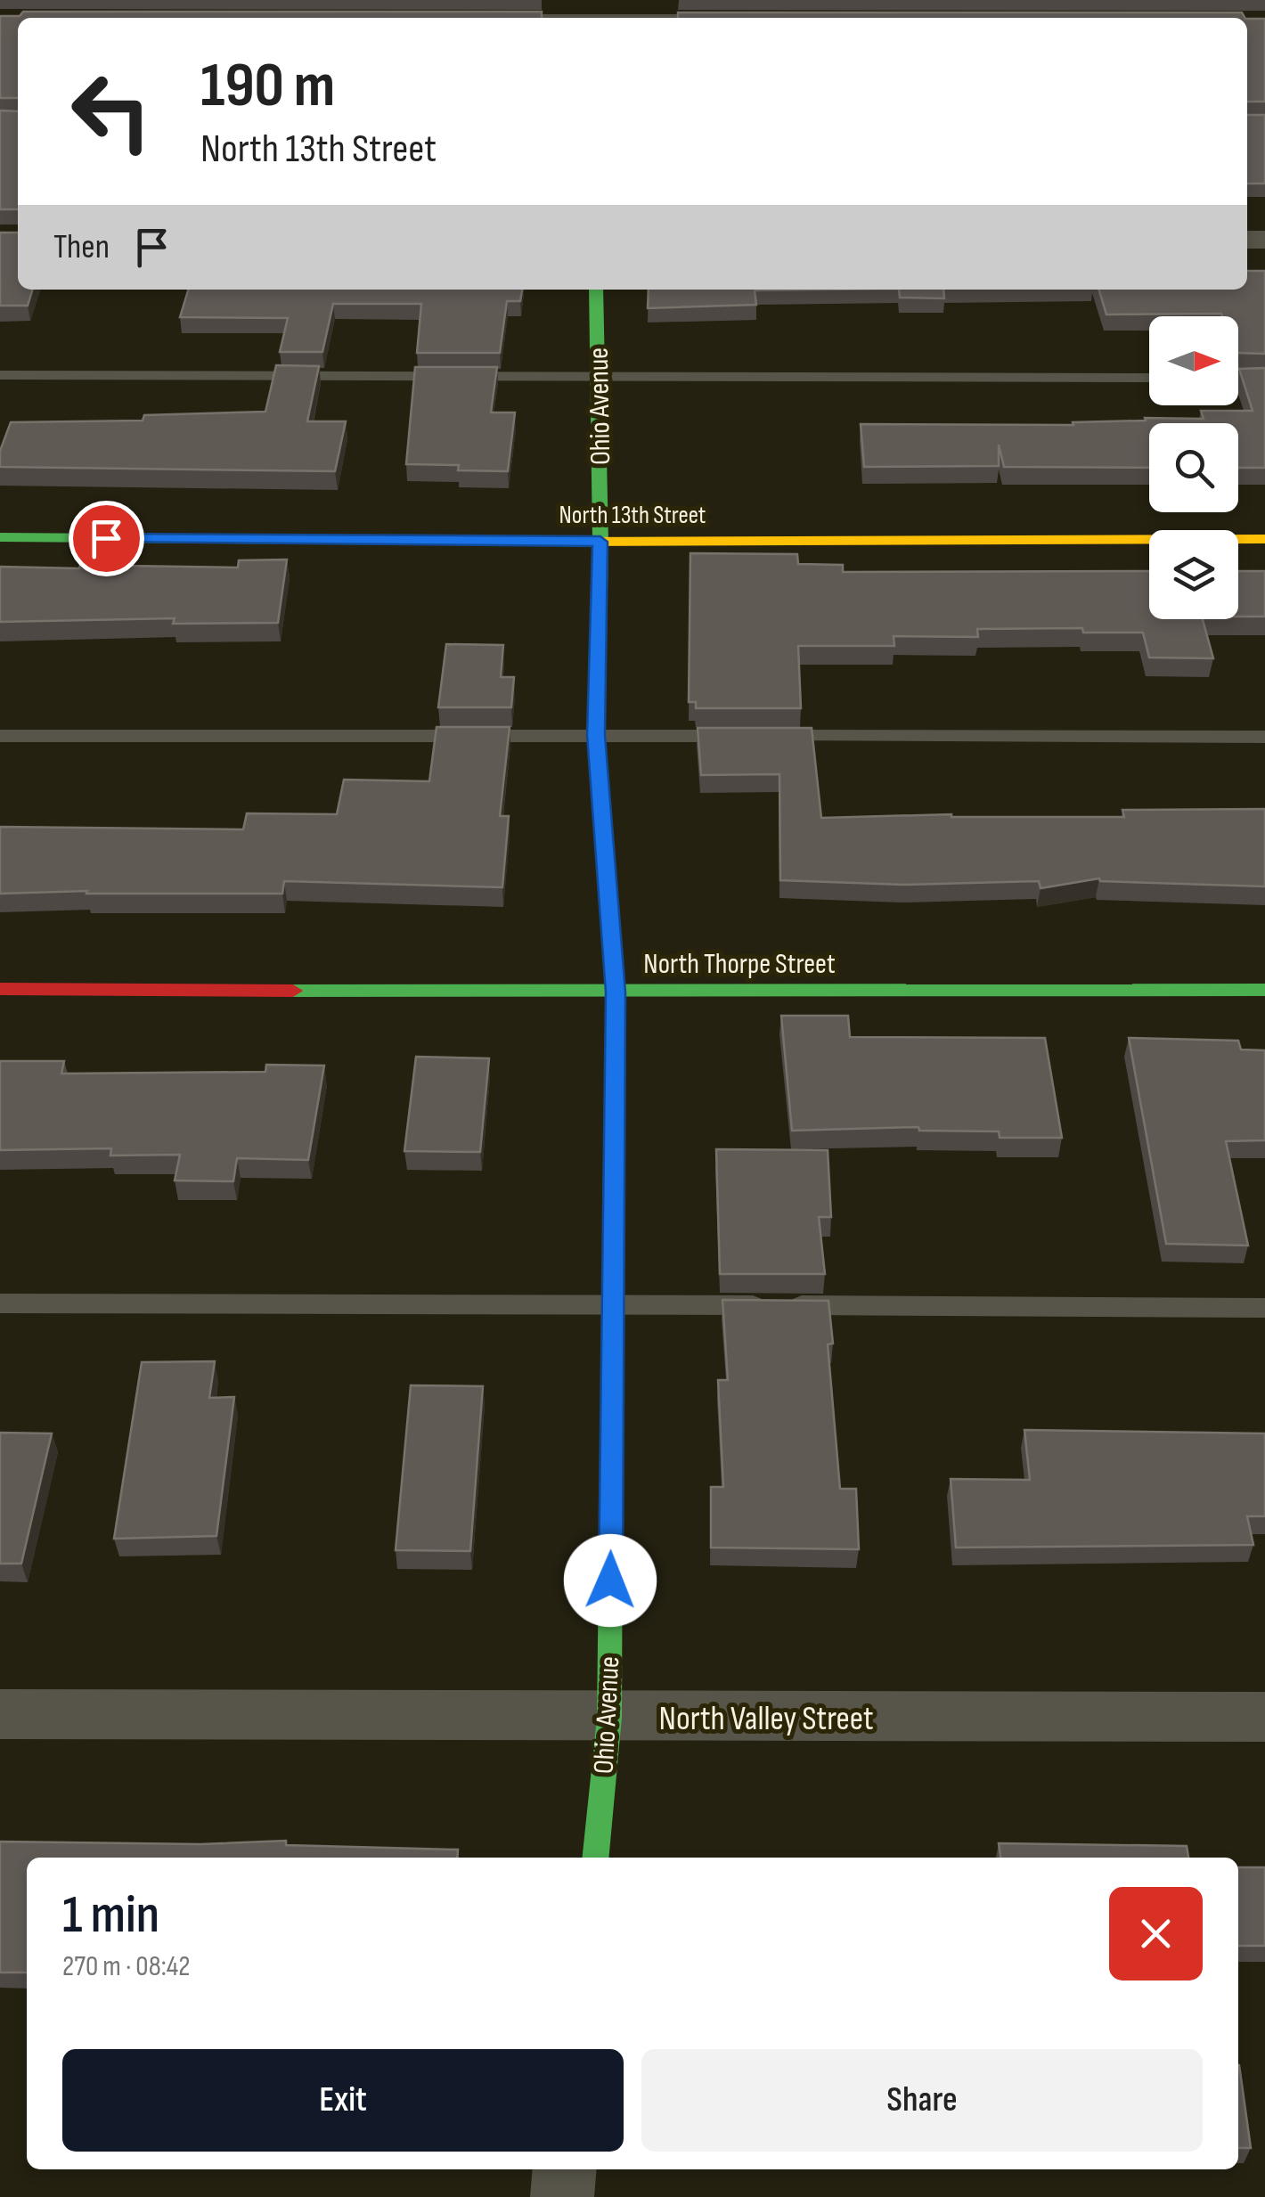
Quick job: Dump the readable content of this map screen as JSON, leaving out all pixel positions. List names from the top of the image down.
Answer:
{
  "streets": {
    "street": [
      "Ohio Avenue",
      "North 13th Street",
      "North Thorpe Street",
      "North Valley Street"
    ]
  },
  "crossings": [
    ["Ohio Avenue", "North 13th Street"],
    ["Ohio Avenue", "North Thorpe Street"],
    ["Ohio Avenue", "North Valley Street"]
  ],
  "north": "right",
  "page": {
    "turn": ["190 m", "North 13th Street"],
    "then": "Then",
    "heading": ["1 min", "270 m · 08:42"],
    "buttons": ["Exit", "Share"]
  }
}
